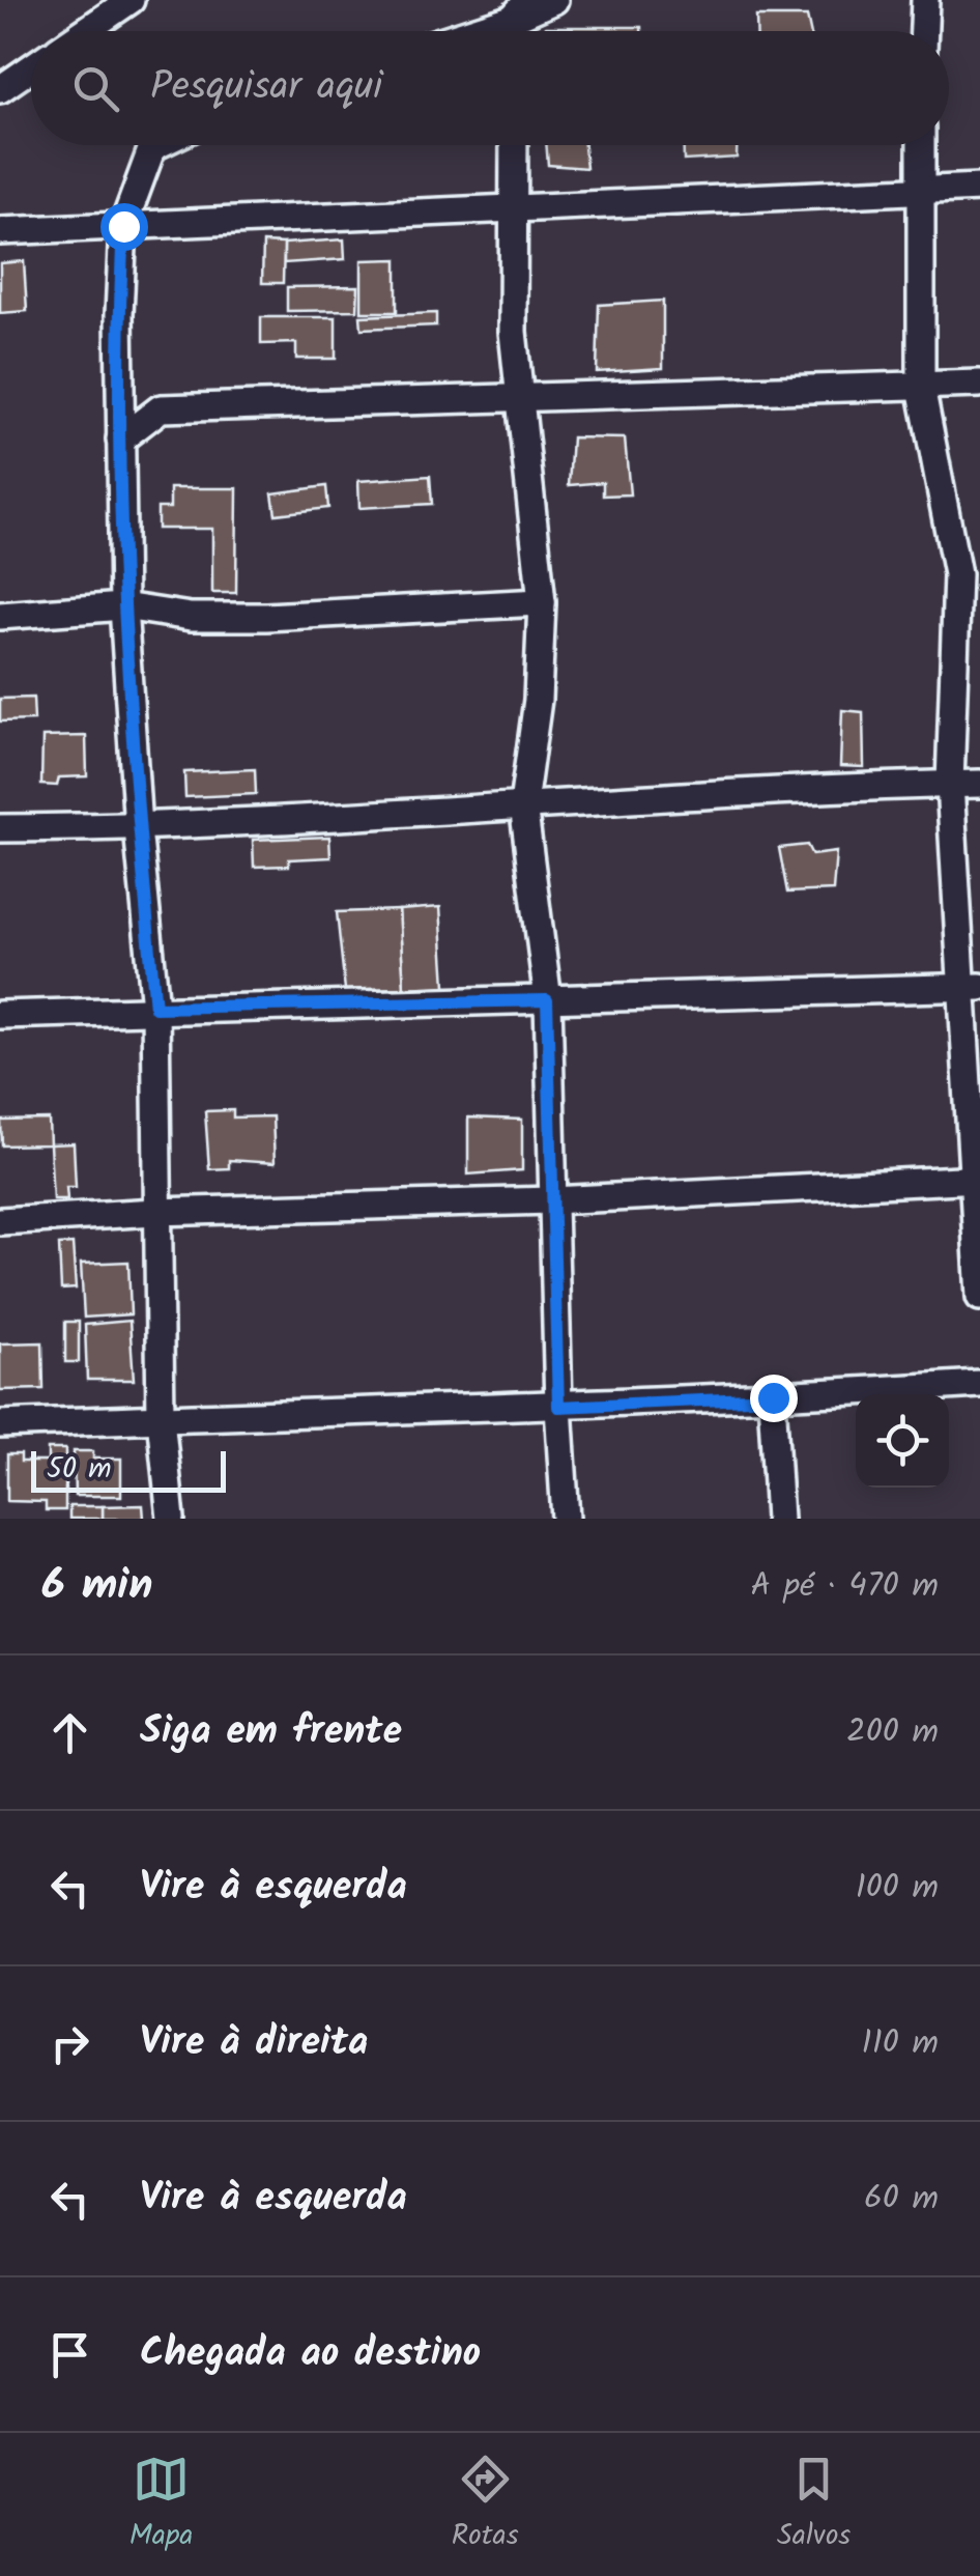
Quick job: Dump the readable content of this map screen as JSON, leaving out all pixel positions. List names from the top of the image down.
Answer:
{
  "scale_bar": "50 m",
  "page": {
    "search": "Pesquisar aqui",
    "scale": "50 m",
    "heading": ["6 min", "A pé · 470 m"],
    "list": [
      ["Siga em frente", "200 m"],
      ["Vire à esquerda", "100 m"],
      ["Vire à direita", "110 m"],
      ["Vire à esquerda", "60 m"],
      "Chegada ao destino"
    ],
    "nav": ["Mapa", "Rotas", "Salvos"]
  }
}
